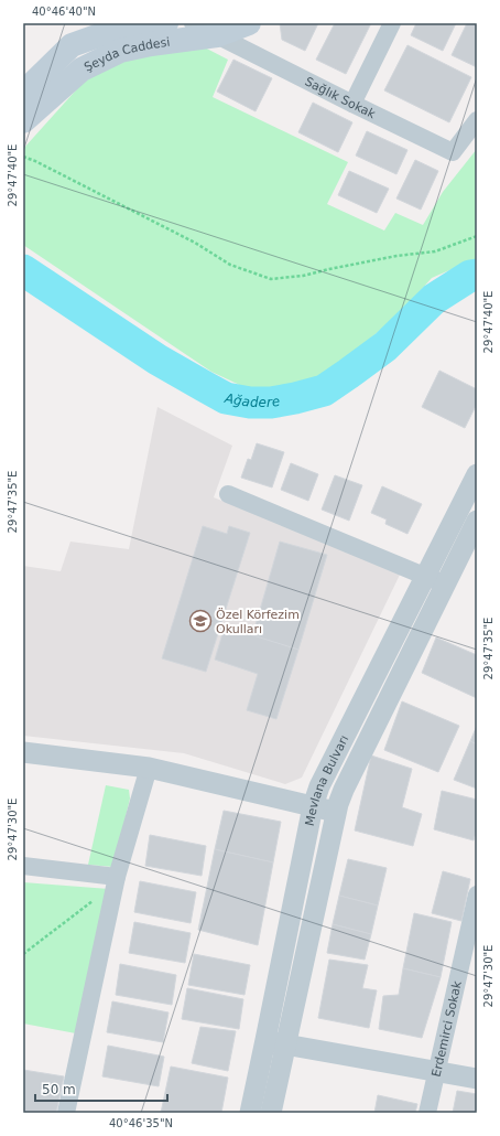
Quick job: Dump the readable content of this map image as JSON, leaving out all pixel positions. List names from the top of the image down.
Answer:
{
  "streets": {
    "main road": ["Şeyda Caddesi"],
    "street": ["Sağlık Sokak", "Mevlana Bulvarı", "Erdemirci Sokak"]
  },
  "crossings": [
    ["Şeyda Caddesi", "Sağlık Sokak"]
  ],
  "water": ["Ağadere"],
  "places": {
    "school or university": ["Özel Körfezim Okulları"]
  },
  "scale_bar": "50 m",
  "coordinates": [
    "40°46'40\"N",
    "29°47'40\"E",
    "29°47'35\"E",
    "29°47'30\"E",
    "40°46'35\"N"
  ]
}
